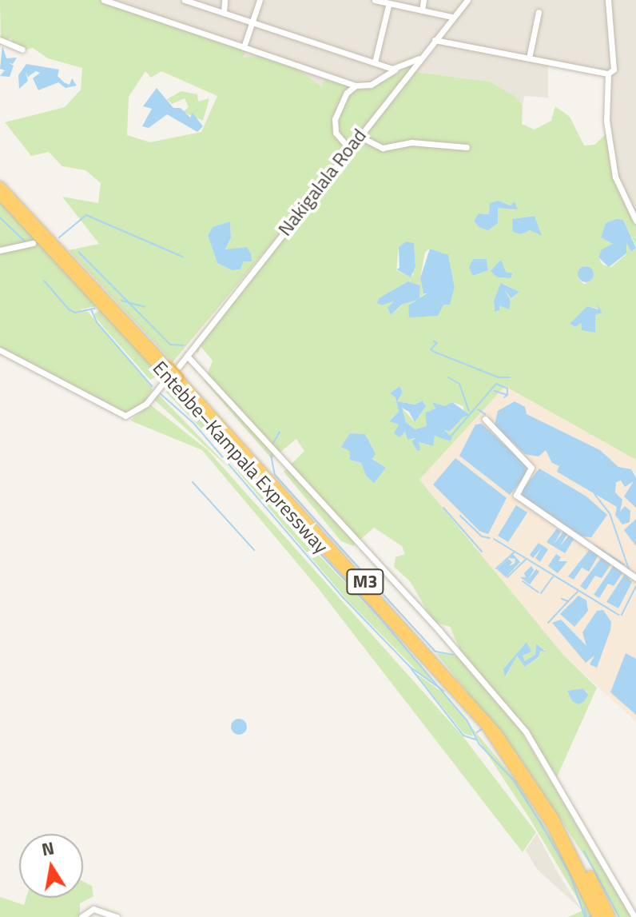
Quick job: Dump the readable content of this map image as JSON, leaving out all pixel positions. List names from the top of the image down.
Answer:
{
  "streets": {
    "highway": ["Entebbe–Kampala Expressway", "M3"],
    "street": ["Nakigalala Road"]
  },
  "crossings": [
    ["Entebbe–Kampala Expressway", "M3"]
  ],
  "north": "top"
}
